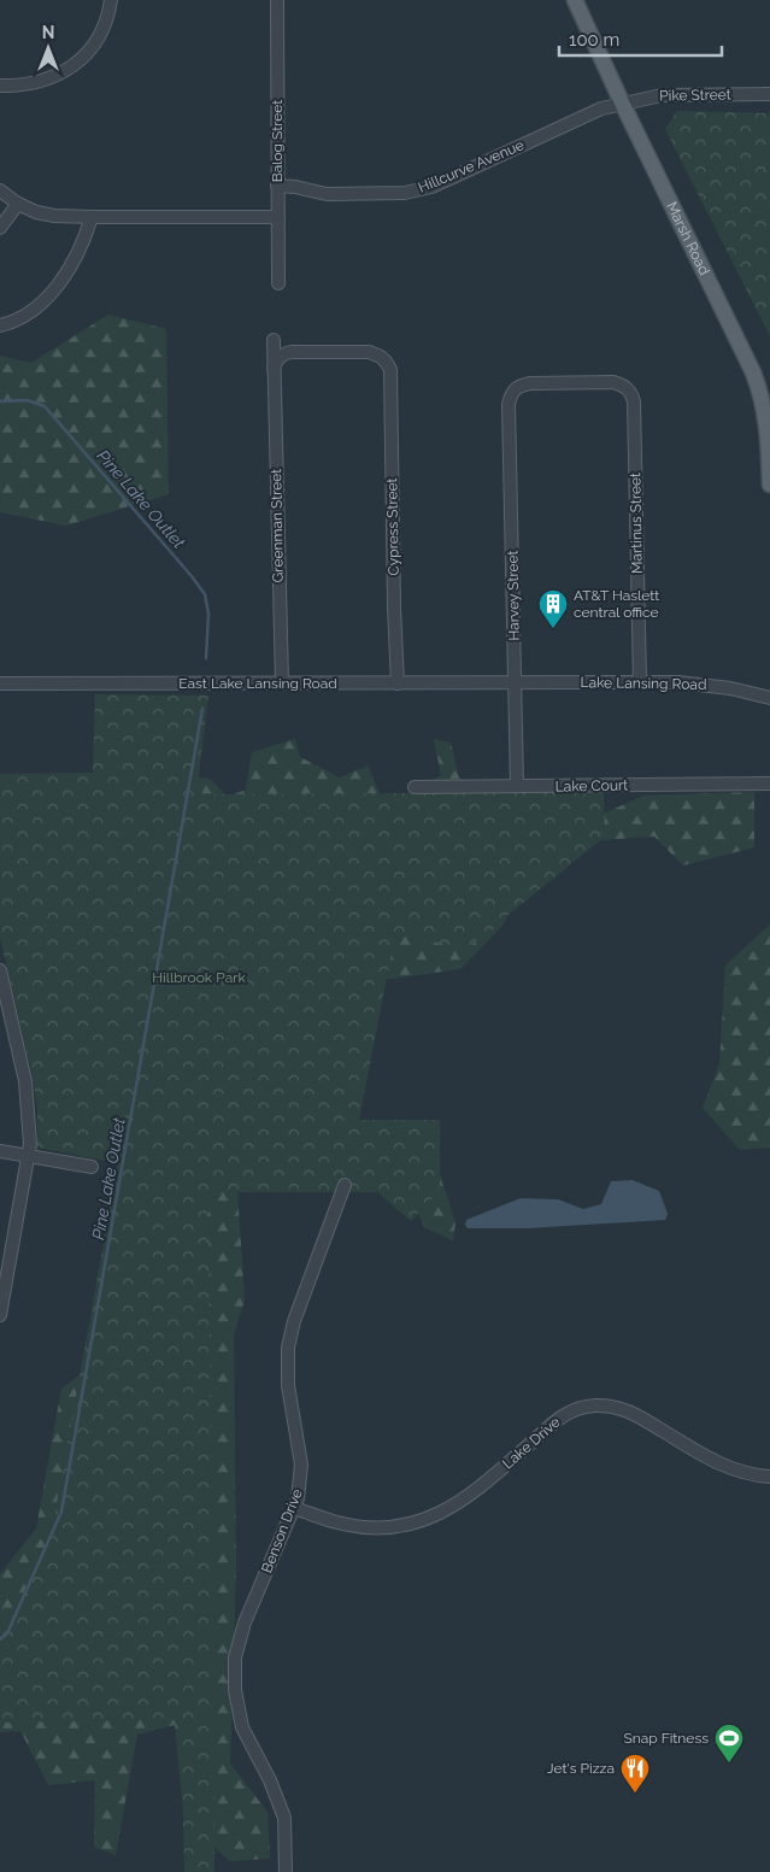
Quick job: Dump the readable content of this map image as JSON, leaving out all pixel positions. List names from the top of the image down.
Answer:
{
  "streets": {
    "main road": ["Marsh Road"],
    "street": [
      "Pike Street",
      "Balog Street",
      "Hillcurve Avenue",
      "Martinus Street",
      "Greenman Street",
      "Cypress Street",
      "Harvey Street",
      "East Lake Lansing Road",
      "Lake Lansing Road",
      "Lake Court",
      "Lake Drive",
      "Benson Drive"
    ]
  },
  "crossings": [
    ["Pike Street", "Hillcurve Avenue"],
    ["Pike Street", "Marsh Road"],
    ["Balog Street", "Hillcurve Avenue"],
    ["Hillcurve Avenue", "Marsh Road"],
    ["Martinus Street", "Harvey Street"],
    ["Martinus Street", "Lake Lansing Road"],
    ["Greenman Street", "Cypress Street"],
    ["Greenman Street", "East Lake Lansing Road"],
    ["Cypress Street", "East Lake Lansing Road"],
    ["Harvey Street", "East Lake Lansing Road"],
    ["Harvey Street", "Lake Lansing Road"],
    ["Harvey Street", "Lake Court"],
    ["East Lake Lansing Road", "Lake Lansing Road"],
    ["Lake Drive", "Benson Drive"]
  ],
  "water": ["Pine Lake Outlet"],
  "parks": ["Hillbrook Park"],
  "places": {
    "building": ["AT&T Haslett central office"],
    "sports": ["Snap Fitness"],
    "restaurant": ["Jet's Pizza"]
  },
  "scale_bar": "100 m",
  "north": "top"
}
